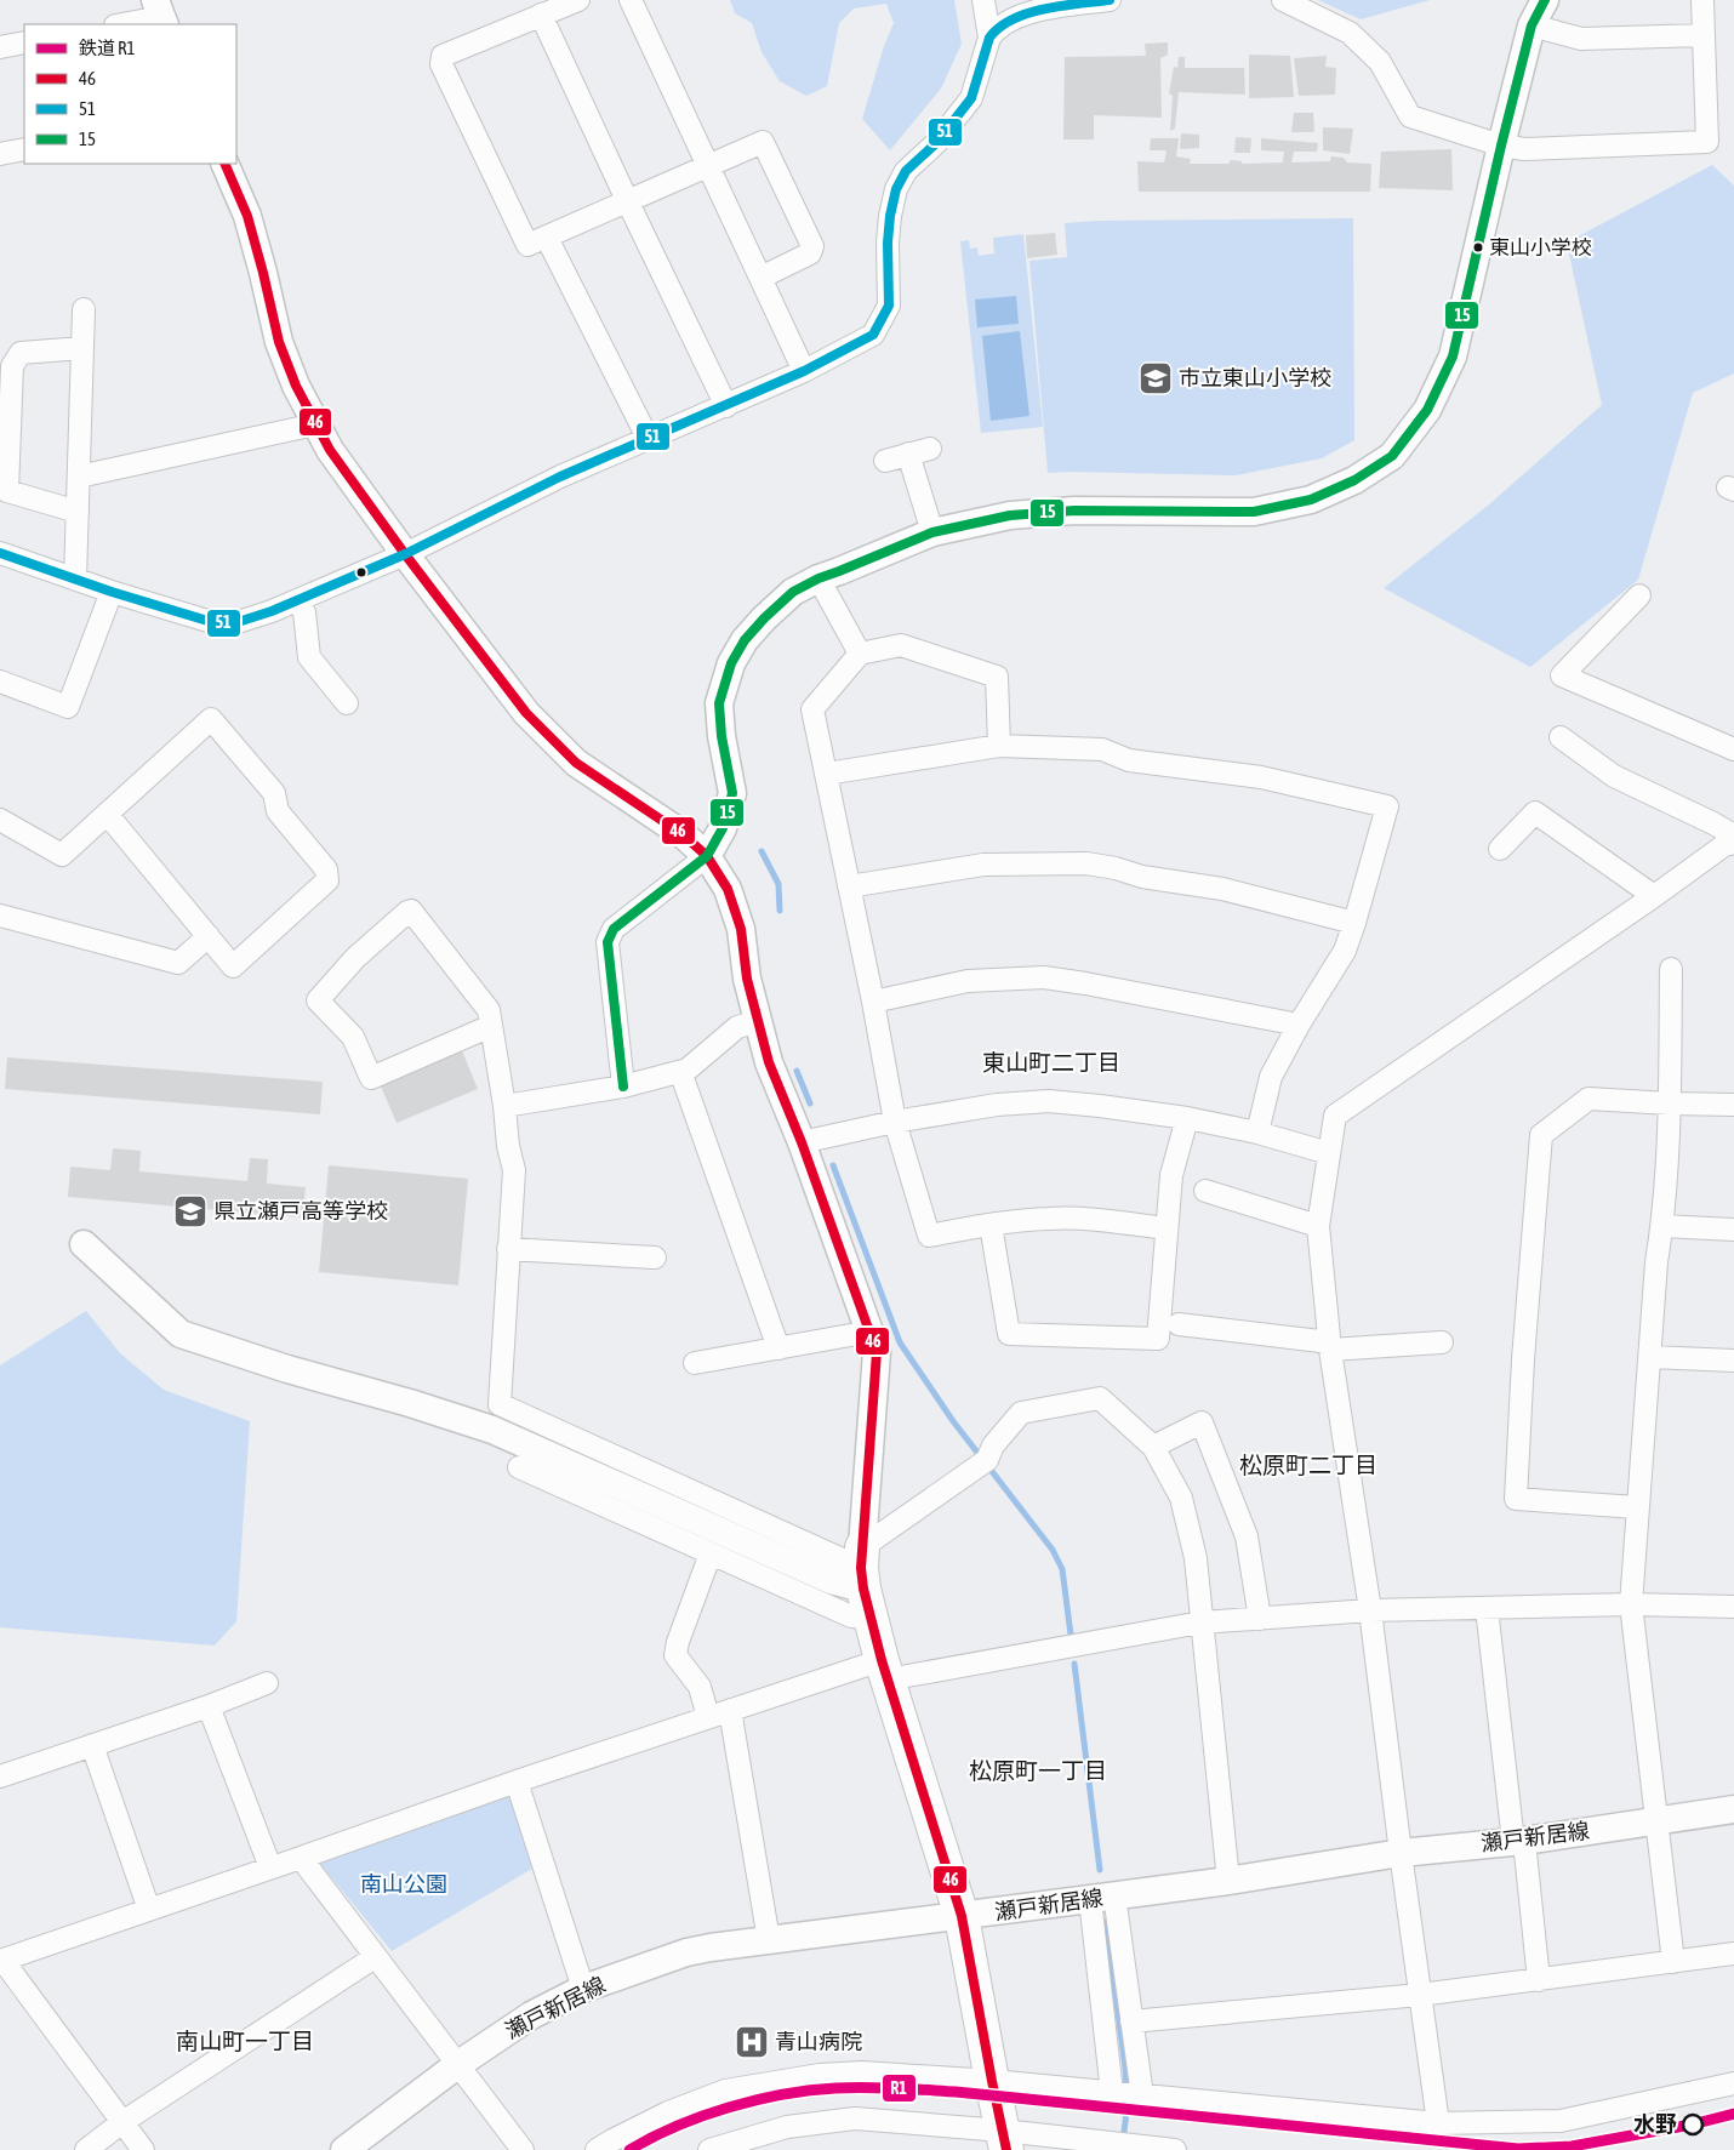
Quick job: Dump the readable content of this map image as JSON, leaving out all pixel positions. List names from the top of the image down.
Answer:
{
  "streets": {
    "street": ["瀬戸新居線"]
  },
  "districts": [
    "東山町二丁目",
    "松原町二丁目",
    "松原町一丁目",
    "南山町一丁目"
  ],
  "parks": ["南山公園"],
  "places": {
    "other": ["東山小学校", "水野"],
    "school or university": ["市立東山小学校", "県立瀬戸高等学校"],
    "hospital": ["青山病院"]
  },
  "lines": [
    "transit line 51",
    "transit line 15",
    "transit line 46",
    "rail line R1"
  ],
  "legend": [
    "鉄道 R1",
    "46",
    "51",
    "15"
  ]
}
